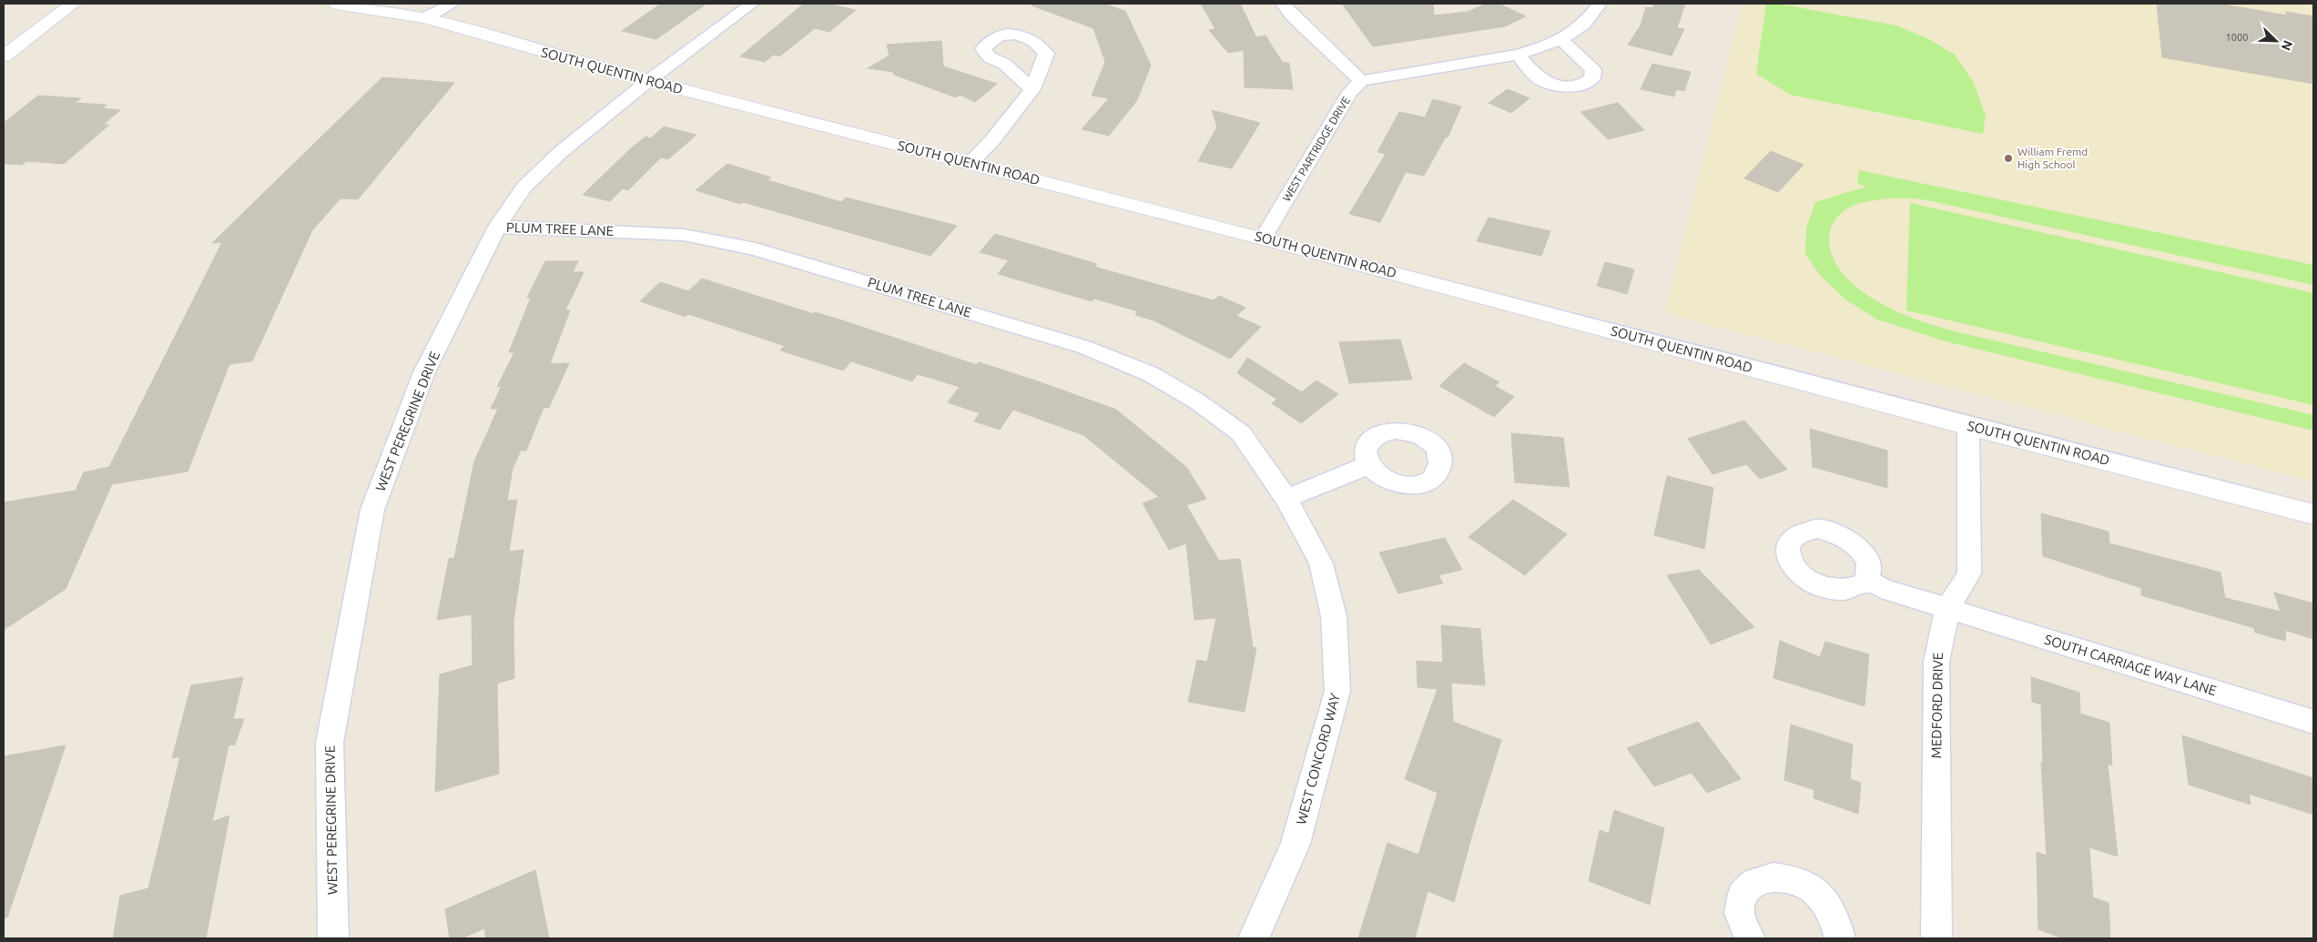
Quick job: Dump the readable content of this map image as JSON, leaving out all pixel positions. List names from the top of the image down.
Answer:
{
  "streets": {
    "main road": ["SOUTH QUENTIN ROAD"],
    "street": [
      "WEST PARTRIDGE DRIVE",
      "PLUM TREE LANE",
      "WEST PEREGRINE DRIVE",
      "SOUTH CARRIAGE WAY LANE",
      "MEDFORD DRIVE",
      "WEST CONCORD WAY"
    ]
  },
  "crossings": [
    ["SOUTH QUENTIN ROAD", "WEST PARTRIDGE DRIVE"],
    ["SOUTH QUENTIN ROAD", "WEST PEREGRINE DRIVE"],
    ["SOUTH QUENTIN ROAD", "MEDFORD DRIVE"],
    ["PLUM TREE LANE", "WEST PEREGRINE DRIVE"],
    ["PLUM TREE LANE", "WEST CONCORD WAY"],
    ["SOUTH CARRIAGE WAY LANE", "MEDFORD DRIVE"]
  ],
  "places": ["William Fremd High School"],
  "house_numbers": ["1000"],
  "north": "bottom right"
}
